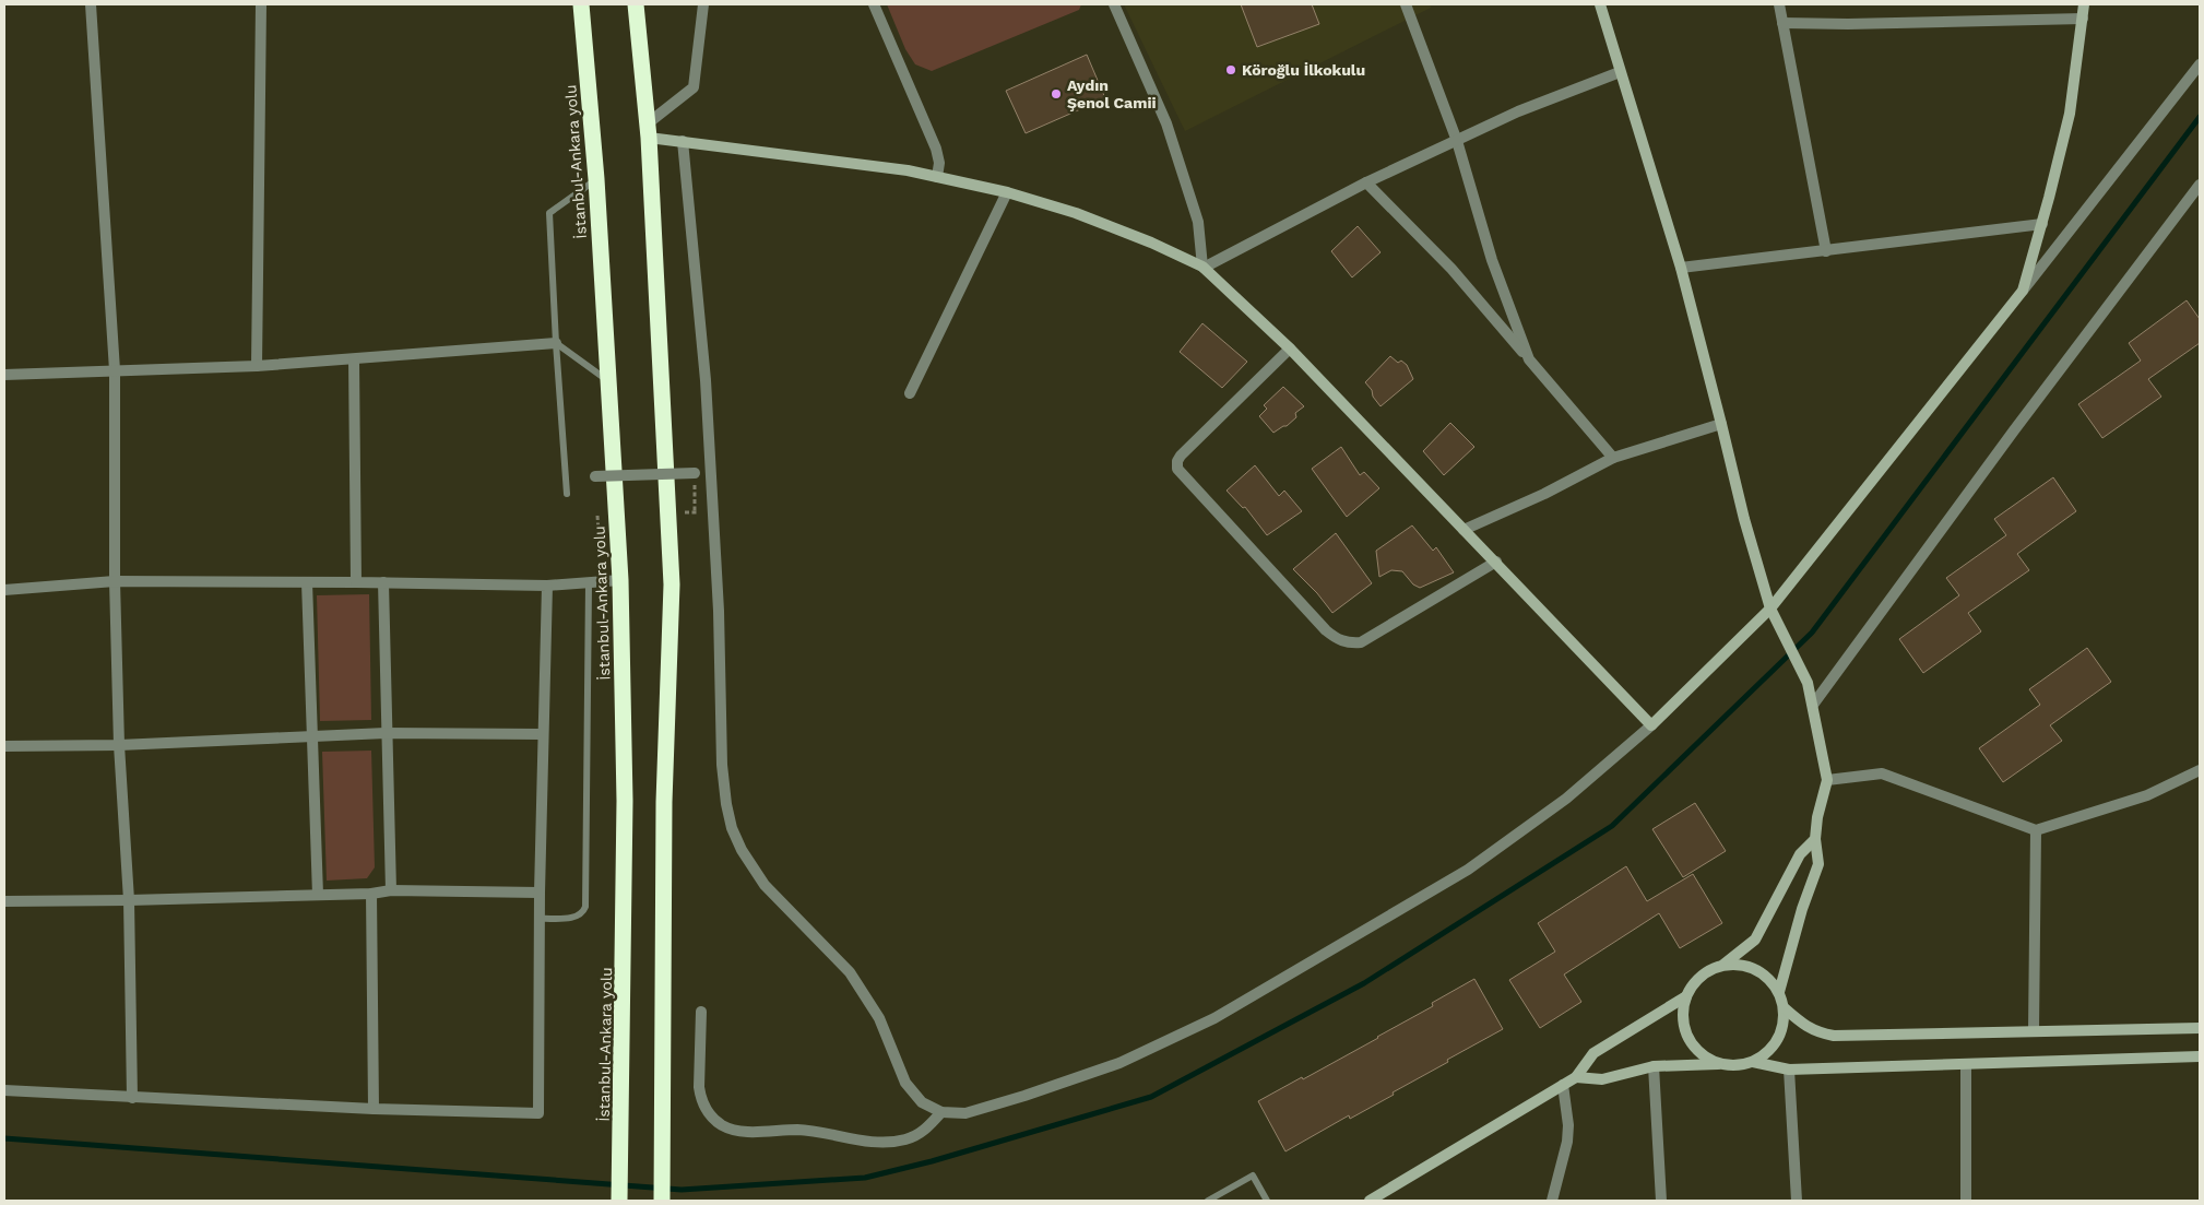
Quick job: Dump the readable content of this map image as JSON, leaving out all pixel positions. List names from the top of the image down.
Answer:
{
  "streets": {
    "highway": ["İstanbul-Ankara yolu"]
  },
  "places": ["Köroğlu İlkokulu", "Aydın Şenol Camii"]
}
